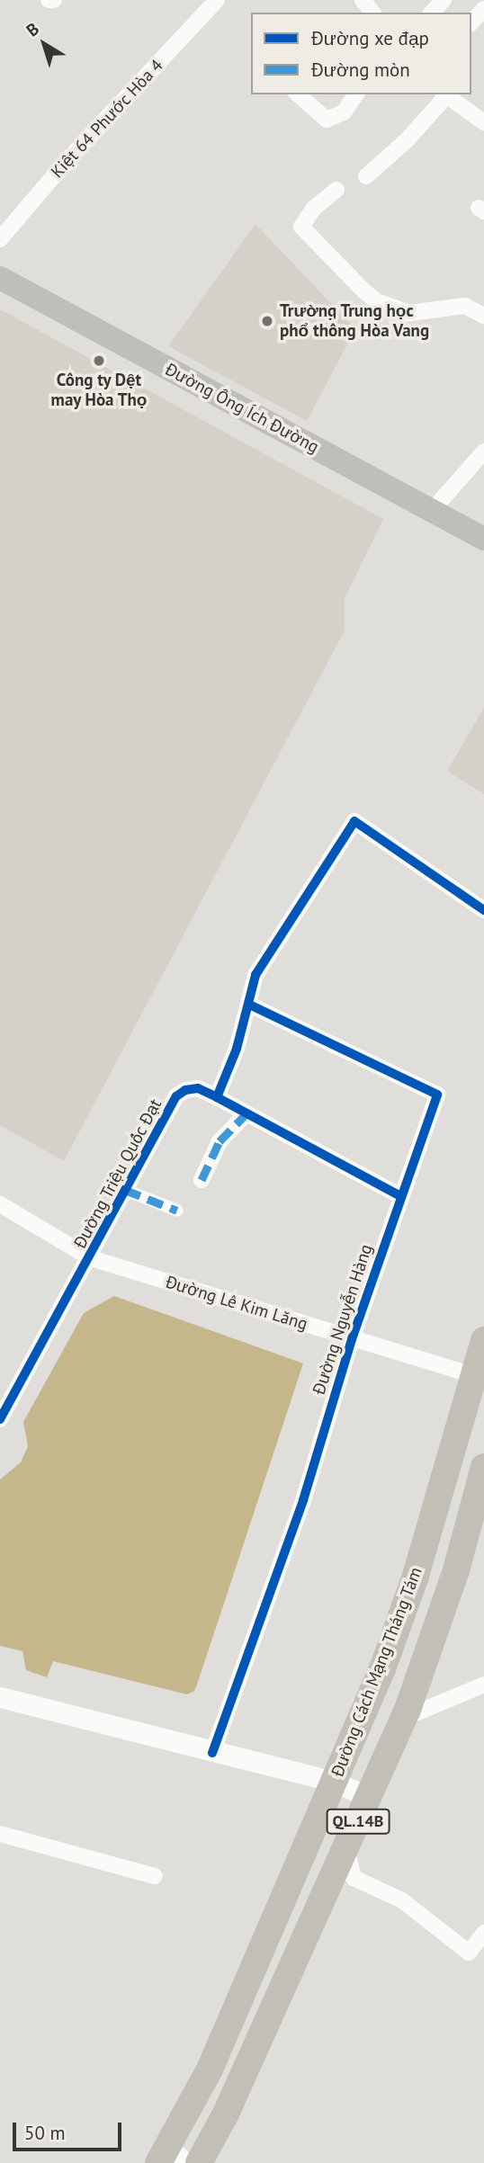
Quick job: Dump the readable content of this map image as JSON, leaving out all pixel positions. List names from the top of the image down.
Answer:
{
  "streets": {
    "highway": ["Đường Cách Mạng Tháng Tám", "QL.14B"],
    "main road": ["Đường Ông Ích Đường"],
    "street": [
      "Kiệt 64 Phước Hòa 4",
      "Đường Triệu Quốc Đạt",
      "Đường Lê Kim Lăng",
      "Đường Nguyễn Hàng"
    ]
  },
  "crossings": [
    ["Đường Triệu Quốc Đạt", "Đường Lê Kim Lăng"],
    ["Đường Triệu Quốc Đạt", "Đường Nguyễn Hàng"],
    ["Đường Lê Kim Lăng", "Đường Nguyễn Hàng"],
    ["Đường Lê Kim Lăng", "Đường Cách Mạng Tháng Tám"]
  ],
  "places": ["Trường Trung học phổ thông Hòa Vang", "Công ty Dệt may Hòa Thọ"],
  "legend": ["Đường xe đạp", "Đường mòn"],
  "scale_bar": "50 m",
  "north": "top left"
}
